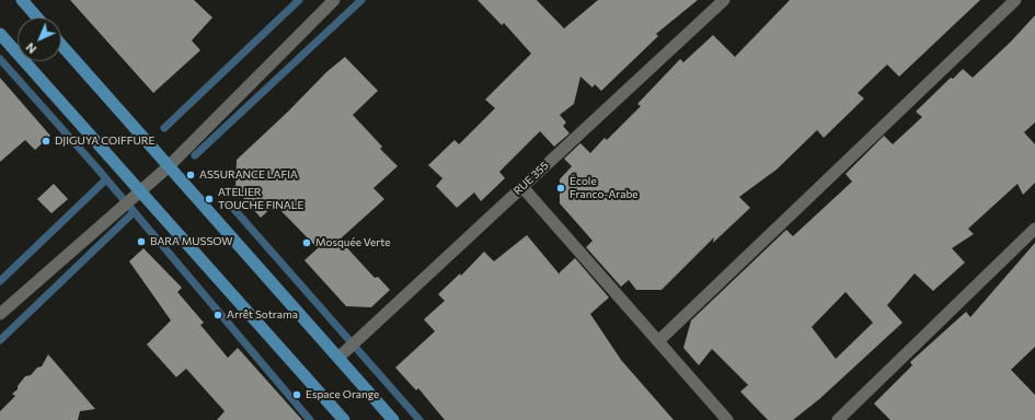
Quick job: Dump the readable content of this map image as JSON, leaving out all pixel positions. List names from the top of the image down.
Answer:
{
  "streets": {
    "street": ["RUE 355"]
  },
  "places": [
    "DJIGUYA COIFFURE",
    "ASSURANCE LAFIA",
    "École Franco-Arabe",
    "ATELIER TOUCHE FINALE",
    "BARA MUSSOW",
    "Mosquée Verte",
    "Arrêt Sotrama",
    "Espace Orange"
  ],
  "north": "bottom left"
}
